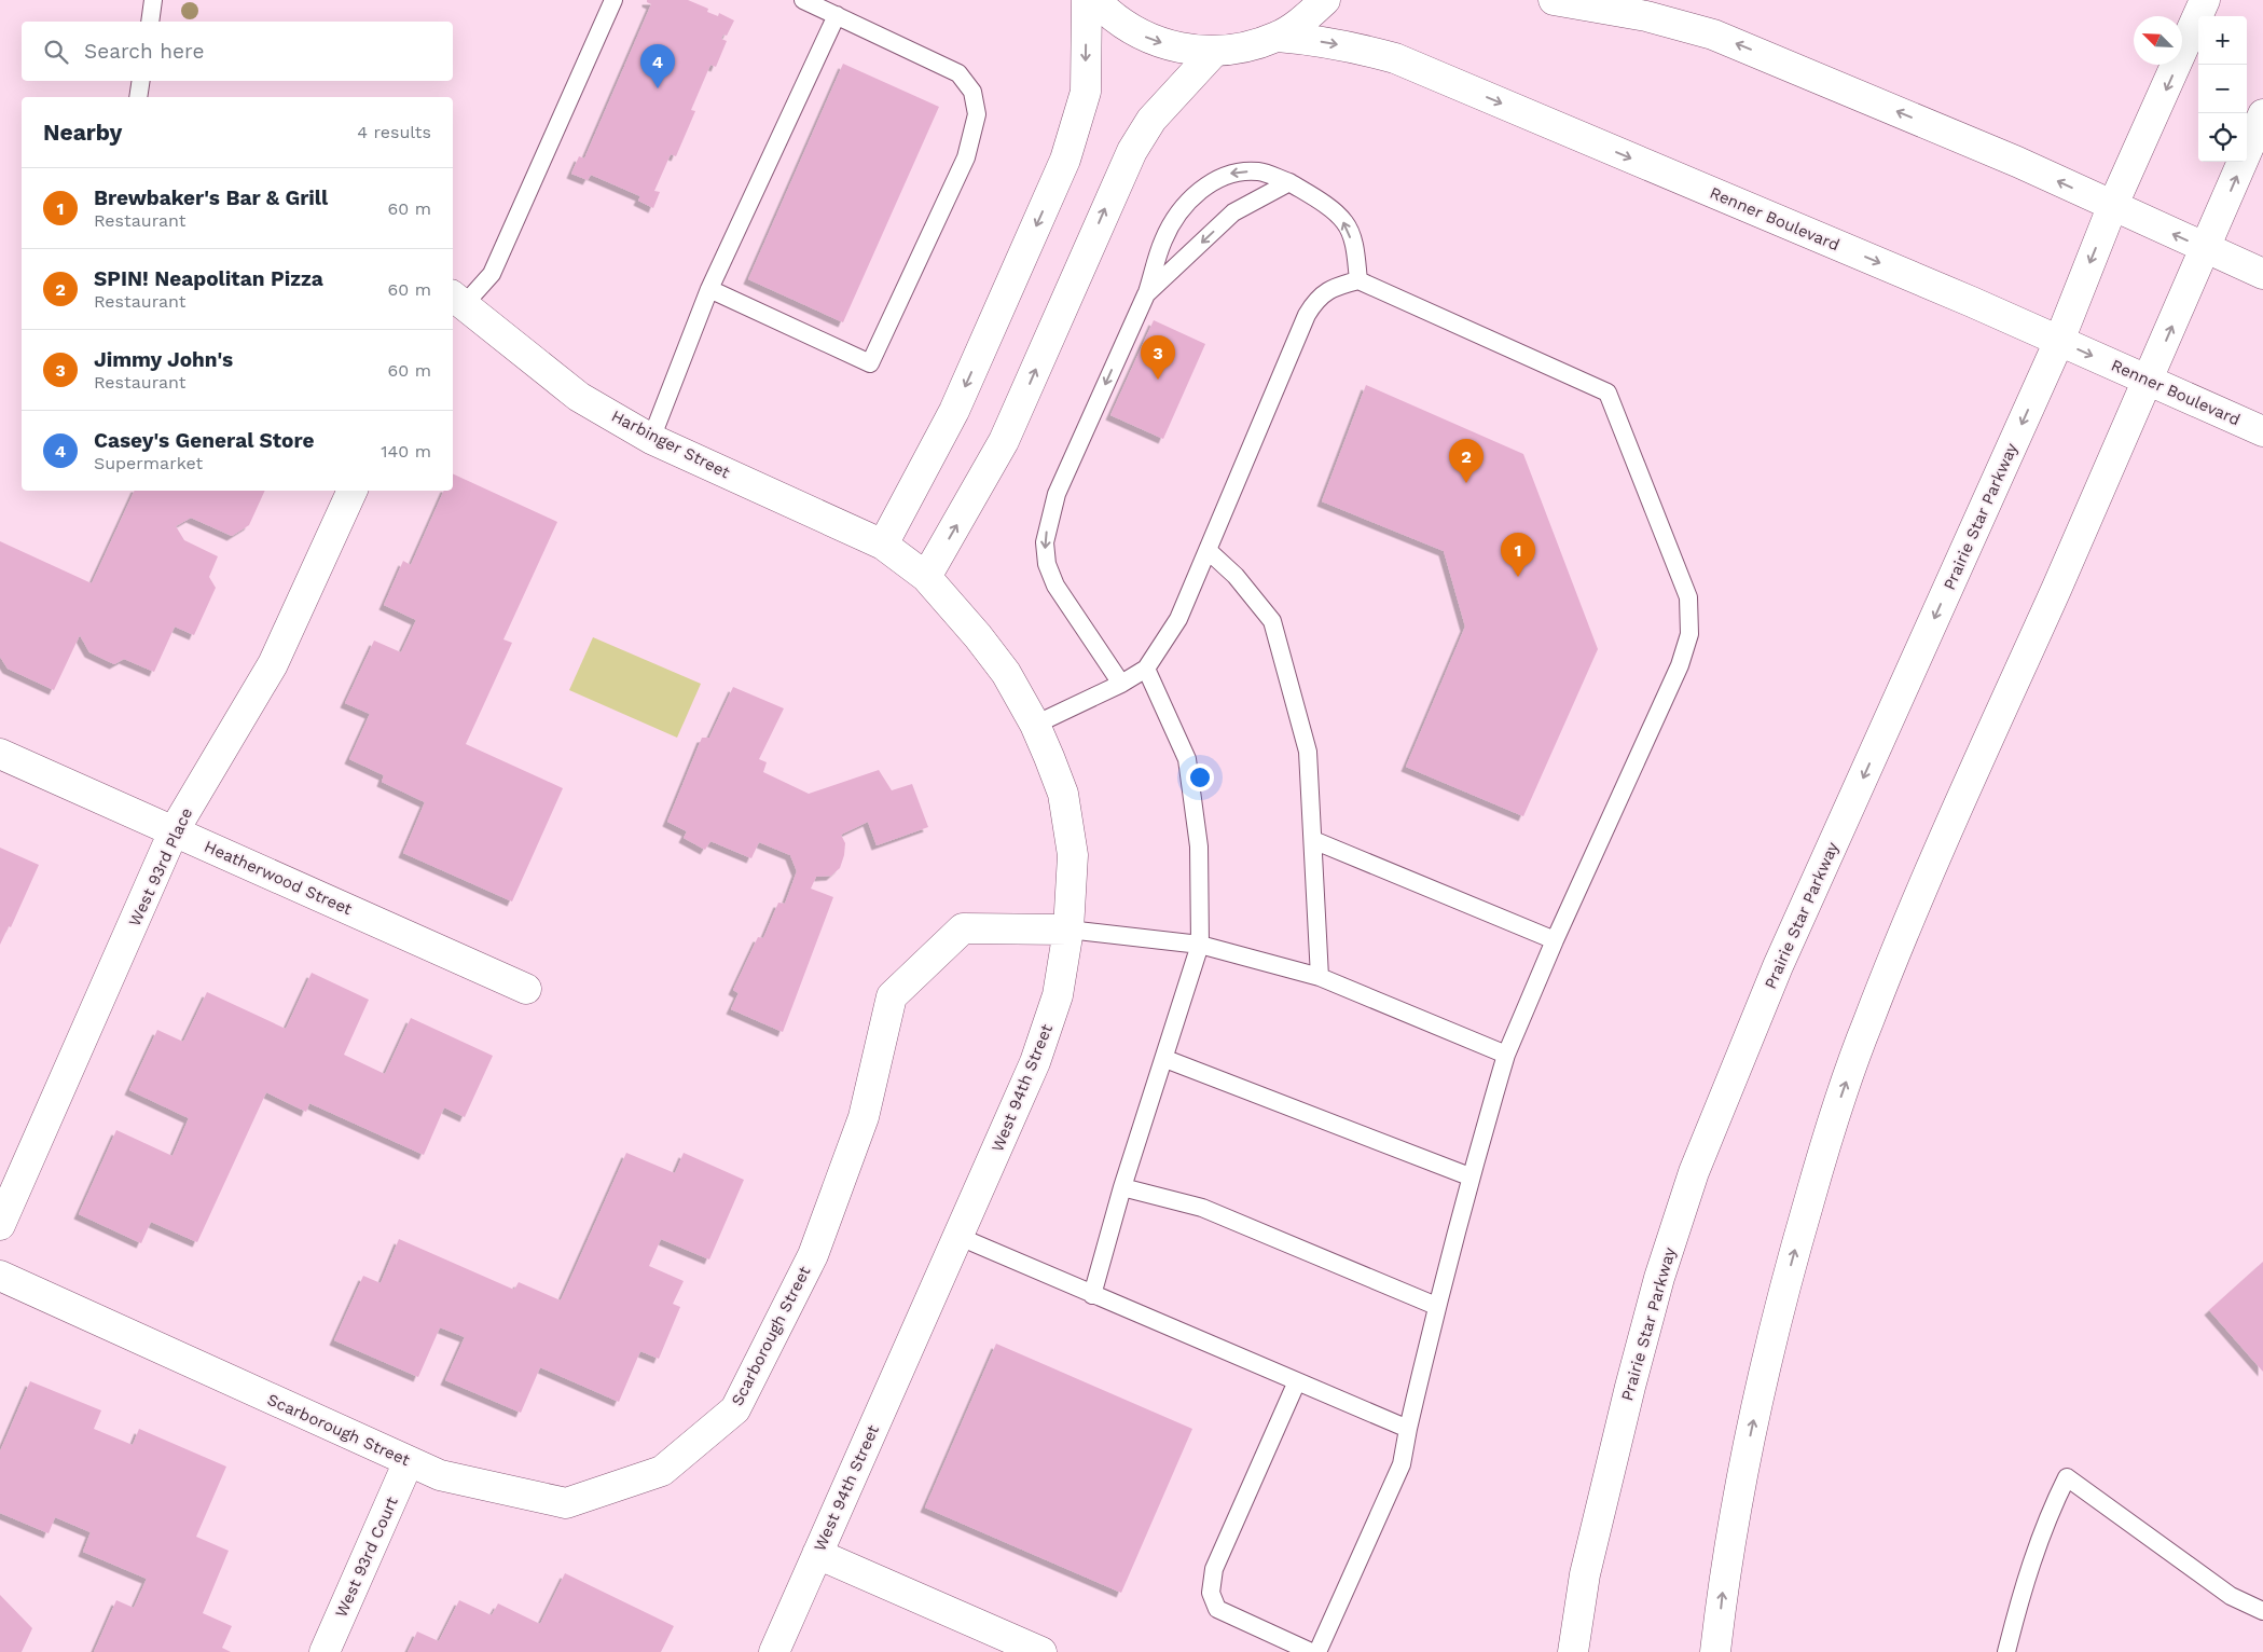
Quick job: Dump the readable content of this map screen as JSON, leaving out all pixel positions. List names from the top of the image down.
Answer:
{
  "streets": {
    "street": [
      "Renner Boulevard",
      "Harbinger Street",
      "Prairie Star Parkway",
      "West 93rd Place",
      "Heatherwood Street",
      "West 94th Street",
      "Scarborough Street",
      "West 93rd Court"
    ]
  },
  "crossings": [
    ["Renner Boulevard", "Prairie Star Parkway"],
    ["Harbinger Street", "West 94th Street"],
    ["West 93rd Place", "Heatherwood Street"],
    ["West 94th Street", "Scarborough Street"],
    ["Scarborough Street", "West 93rd Court"]
  ],
  "north": "top left",
  "page": {
    "map_buttons": ["+", "−"],
    "search": "Search here",
    "pins": [
      "4",
      "3",
      "2",
      "1"
    ],
    "heading": ["Nearby", "4 results"],
    "list": [
      {
        "mark": "1",
        "name": "Brewbaker's Bar & Grill",
        "note": "Restaurant",
        "value": "60 m"
      },
      {
        "mark": "2",
        "name": "SPIN! Neapolitan Pizza",
        "note": "Restaurant",
        "value": "60 m"
      },
      {
        "mark": "3",
        "name": "Jimmy John's",
        "note": "Restaurant",
        "value": "60 m"
      },
      {
        "mark": "4",
        "name": "Casey's General Store",
        "note": "Supermarket",
        "value": "140 m"
      }
    ]
  }
}
